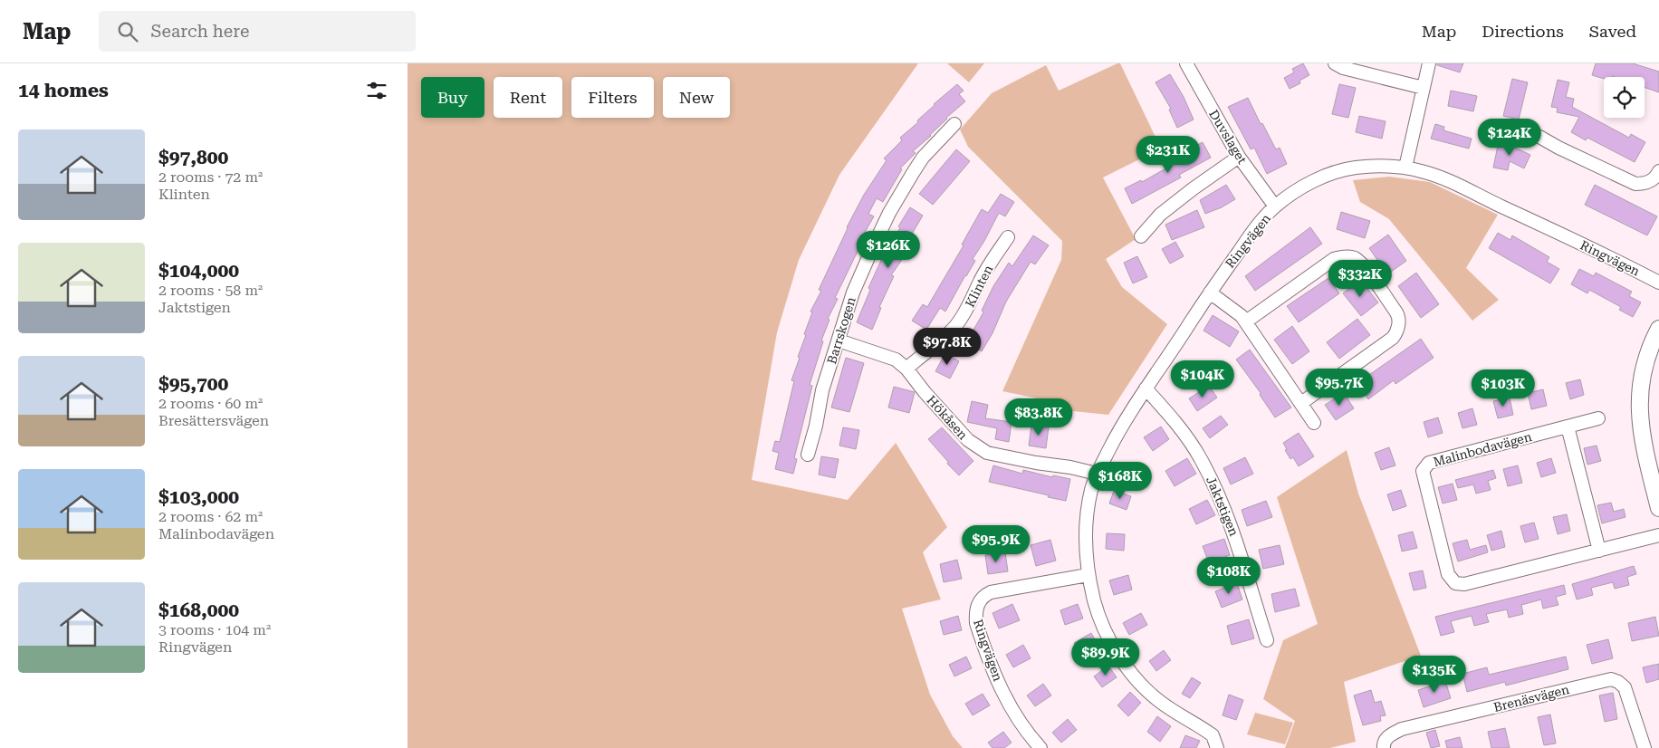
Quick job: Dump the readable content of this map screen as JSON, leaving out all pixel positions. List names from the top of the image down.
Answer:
{
  "streets": {
    "street": [
      "Duvslaget",
      "Ringvägen",
      "Klinten",
      "Barrskogen",
      "Hökåsen",
      "Malinbodavägen",
      "Jaktstigen",
      "Brenäsvägen"
    ]
  },
  "crossings": [
    ["Duvslaget", "Ringvägen"],
    ["Ringvägen", "Hökåsen"],
    ["Ringvägen", "Jaktstigen"],
    ["Klinten", "Hökåsen"],
    ["Barrskogen", "Hökåsen"]
  ],
  "page": {
    "header": "Map",
    "search": "Search here",
    "nav": ["Map", "Directions", "Saved"],
    "heading": "14 homes",
    "chip": [
      "Buy",
      "Rent",
      "Filters",
      "New"
    ],
    "list": [
      {
        "name": "$97,800",
        "note": "2 rooms · 72 m² · Klinten"
      },
      {
        "name": "$104,000",
        "note": "2 rooms · 58 m² · Jaktstigen"
      },
      {
        "name": "$95,700",
        "note": "2 rooms · 60 m² · Bresättersvägen"
      },
      {
        "name": "$103,000",
        "note": "2 rooms · 62 m² · Malinbodavägen"
      },
      {
        "name": "$168,000",
        "note": "3 rooms · 104 m² · Ringvägen"
      }
    ],
    "price": [
      "$124K",
      "$231K",
      "$126K",
      "$332K",
      "$97.8K",
      "$104K",
      "$95.7K",
      "$103K",
      "$83.8K",
      "$168K",
      "$95.9K",
      "$108K",
      "$89.9K",
      "$135K"
    ]
  }
}
